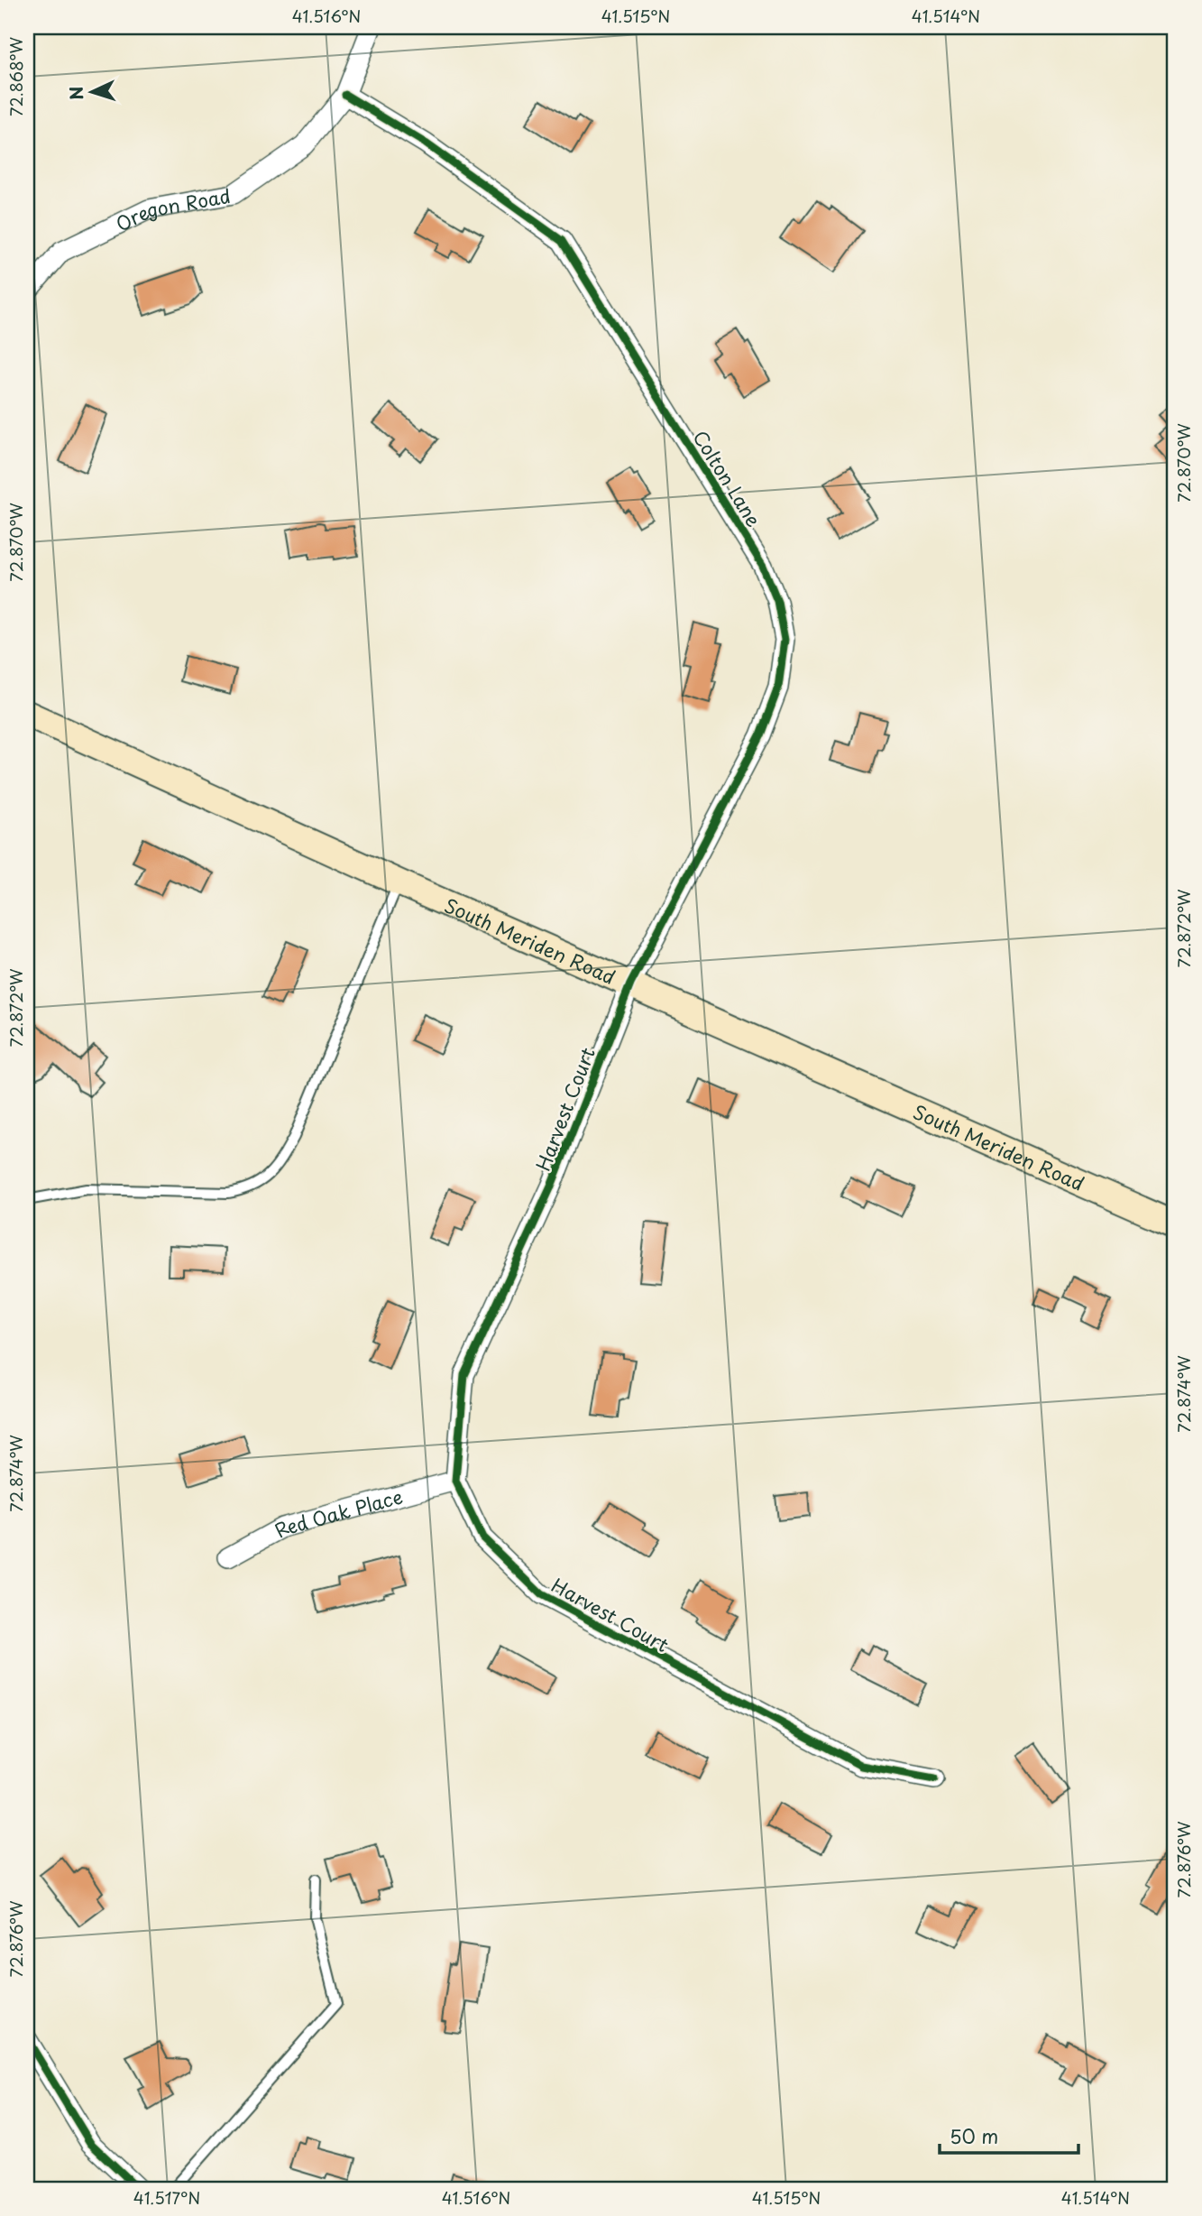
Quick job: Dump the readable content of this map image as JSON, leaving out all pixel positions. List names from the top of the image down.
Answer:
{
  "streets": {
    "main road": ["South Meriden Road"],
    "street": [
      "Oregon Road",
      "Colton Lane",
      "Harvest Court",
      "Red Oak Place"
    ]
  },
  "crossings": [
    ["Oregon Road", "Colton Lane"],
    ["Colton Lane", "South Meriden Road"],
    ["Colton Lane", "Harvest Court"],
    ["South Meriden Road", "Harvest Court"],
    ["Harvest Court", "Red Oak Place"]
  ],
  "scale_bar": "50 m",
  "north": "left",
  "coordinates": [
    "41.516°N",
    "41.515°N",
    "41.514°N",
    "72.868°W",
    "72.870°W",
    "72.872°W",
    "72.874°W",
    "72.876°W",
    "41.517°N"
  ]
}
